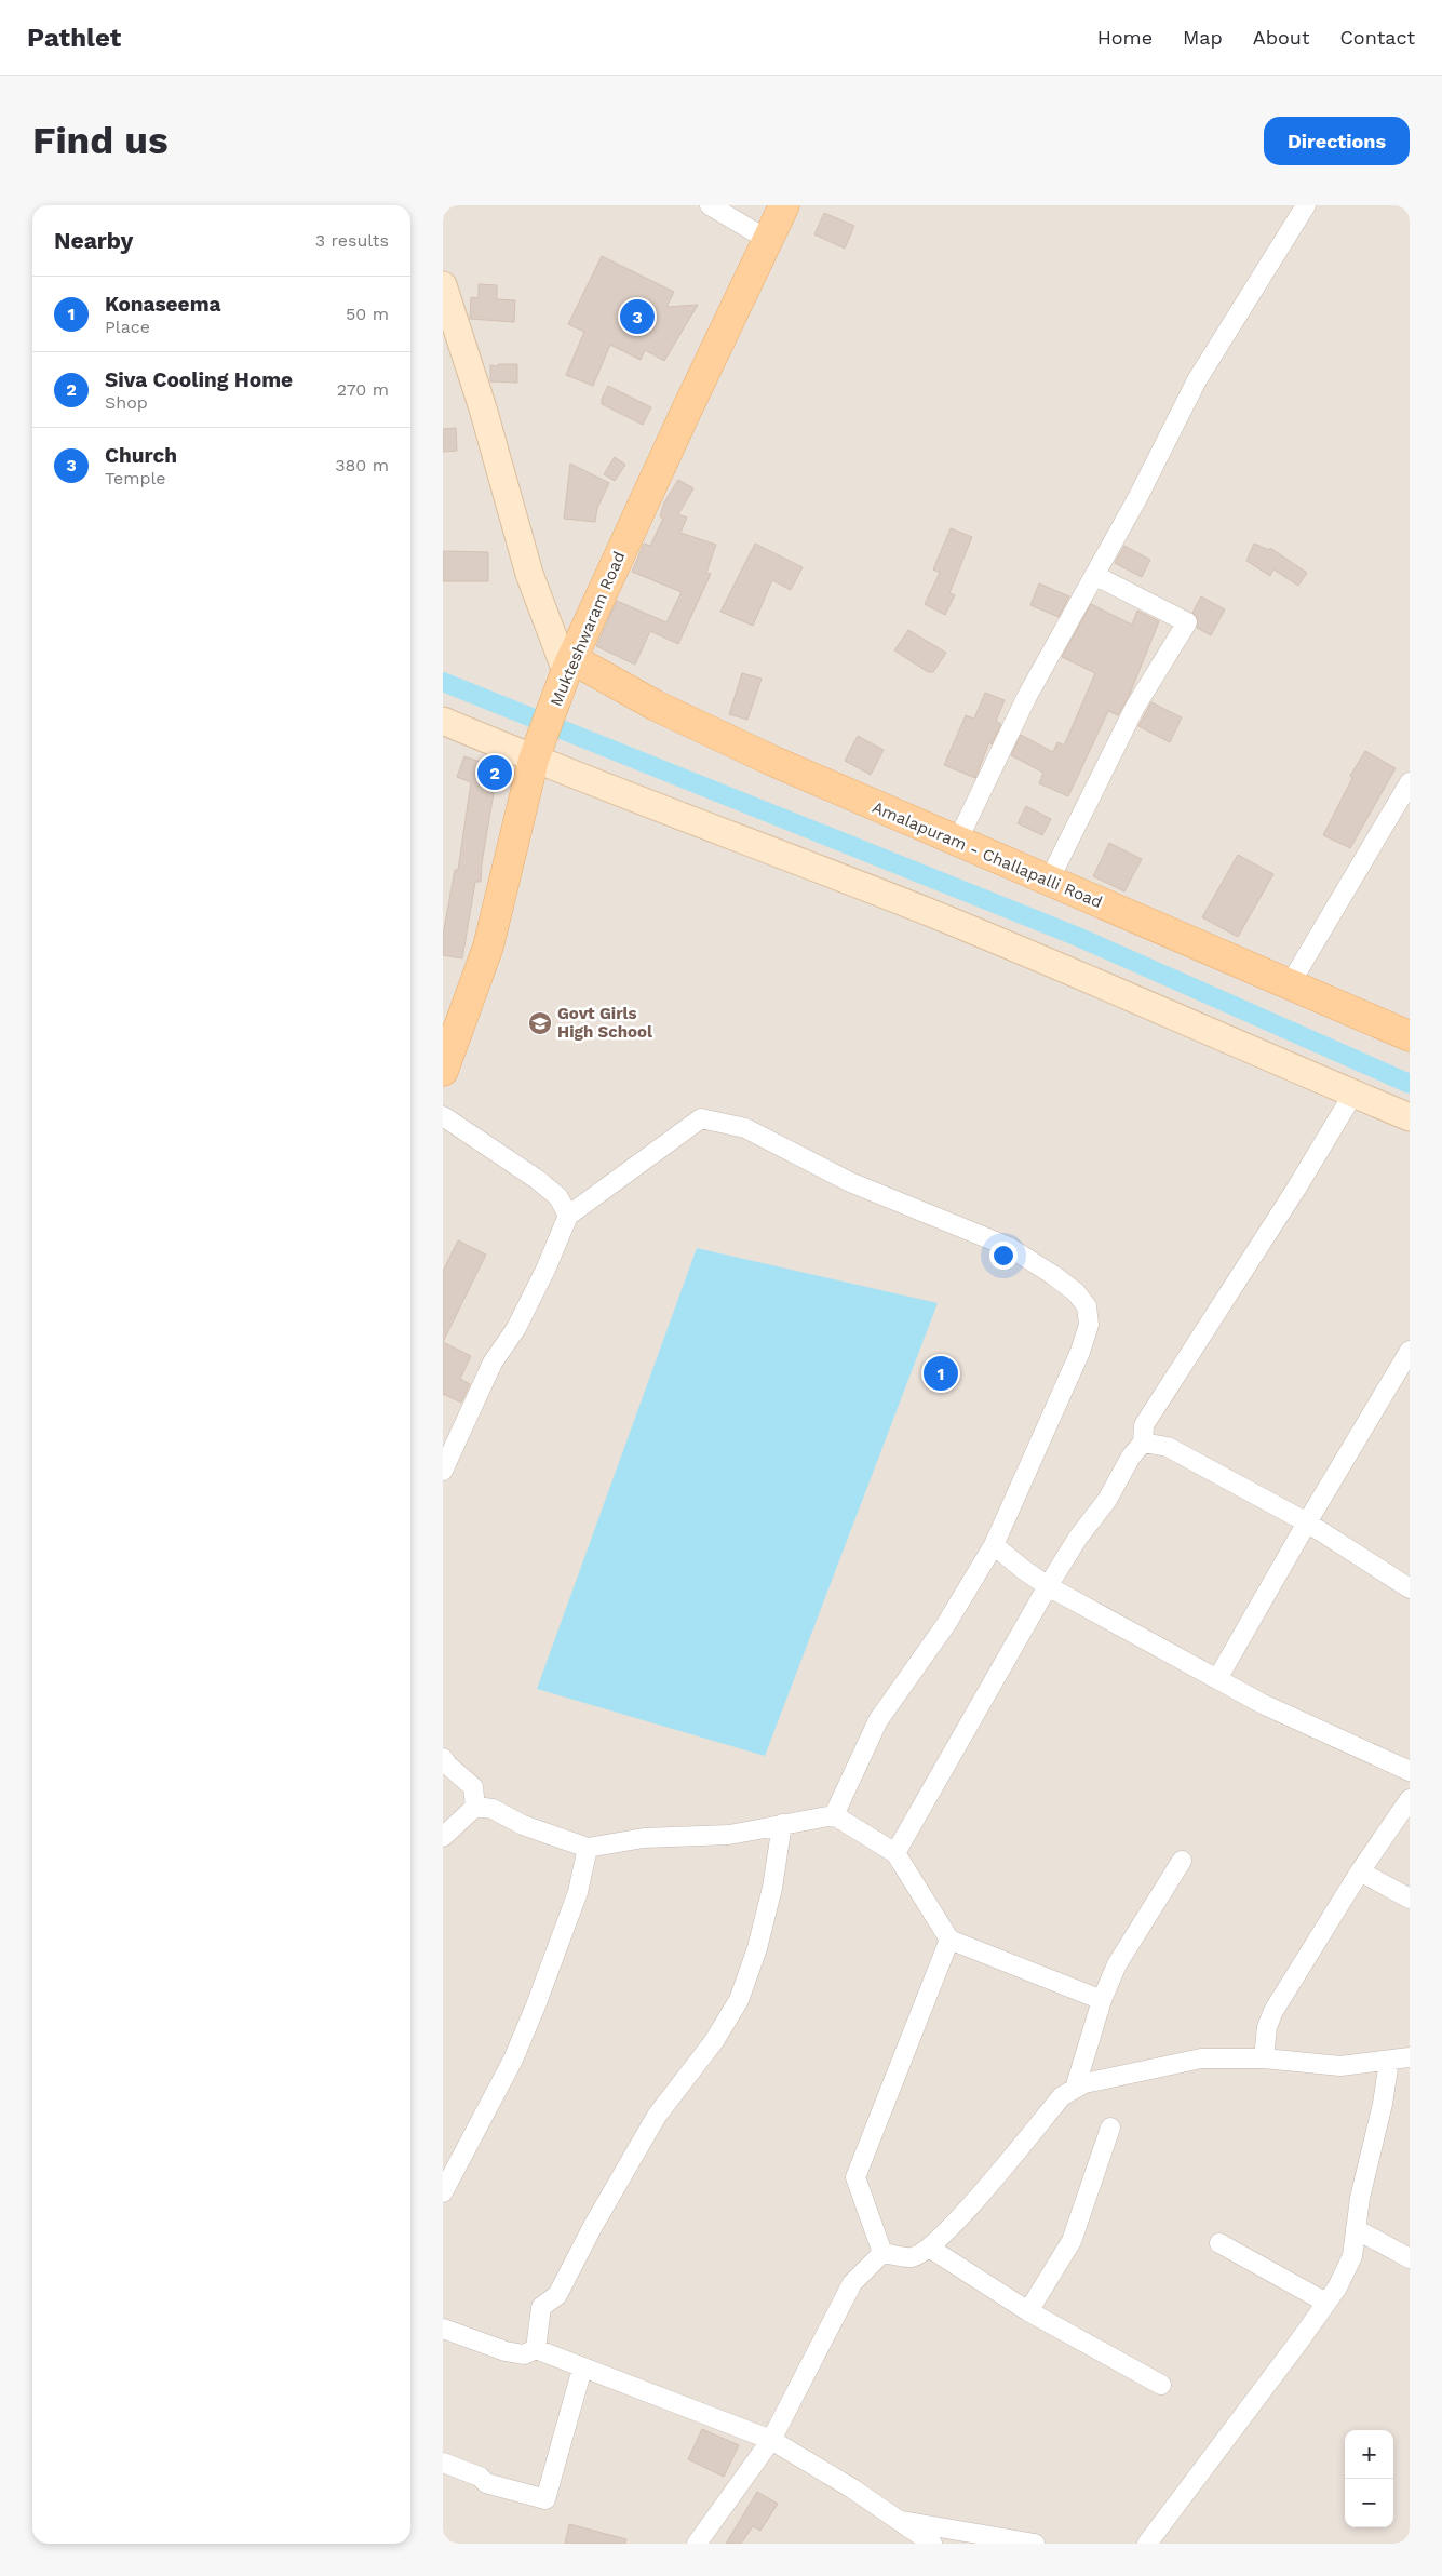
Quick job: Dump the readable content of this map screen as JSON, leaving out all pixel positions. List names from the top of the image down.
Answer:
{
  "streets": {
    "main road": ["Mukteshwaram Road", "Amalapuram - Challapalli Road"]
  },
  "crossings": [
    ["Mukteshwaram Road", "Amalapuram - Challapalli Road"]
  ],
  "places": {
    "school or university": ["Govt Girls High School"]
  },
  "page": {
    "header": "Pathlet",
    "nav": [
      "Home",
      "Map",
      "About",
      "Contact"
    ],
    "buttons": "Directions",
    "title": "Find us",
    "heading": ["Nearby", "3 results"],
    "list": [
      {
        "mark": "1",
        "name": "Konaseema",
        "note": "Place",
        "value": "50 m"
      },
      {
        "mark": "2",
        "name": "Siva Cooling Home",
        "note": "Shop",
        "value": "270 m"
      },
      {
        "mark": "3",
        "name": "Church",
        "note": "Temple",
        "value": "380 m"
      }
    ],
    "pins": ["3", "2", "1"],
    "map_buttons": ["+", "−"]
  }
}
